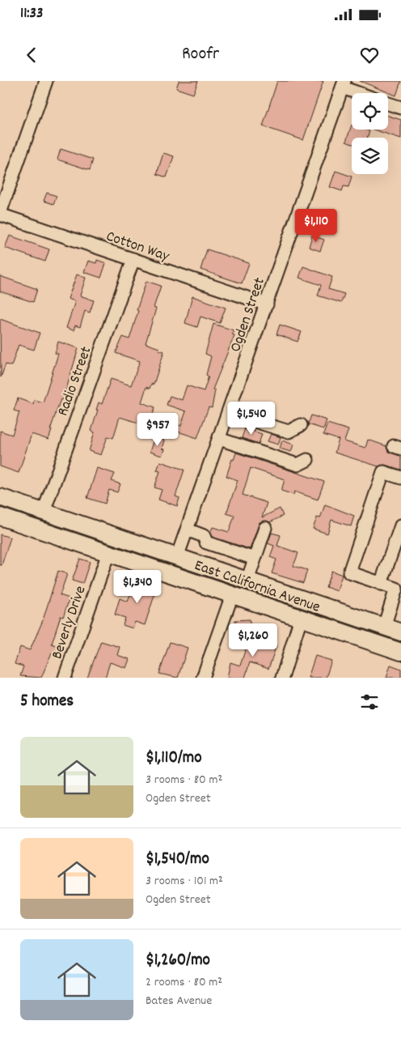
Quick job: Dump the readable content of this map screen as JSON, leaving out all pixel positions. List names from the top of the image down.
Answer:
{
  "streets": {
    "main road": ["East California Avenue"],
    "street": [
      "Cotton Way",
      "Ogden Street",
      "Radio Street",
      "Beverly Drive"
    ]
  },
  "crossings": [
    ["Cotton Way", "Ogden Street"],
    ["Cotton Way", "Radio Street"],
    ["Ogden Street", "East California Avenue"],
    ["Radio Street", "East California Avenue"],
    ["East California Avenue", "Beverly Drive"]
  ],
  "page": {
    "status": "11:33",
    "header": "Roofr",
    "price": [
      "$1,110",
      "$1,540",
      "$957",
      "$1,340",
      "$1,260"
    ],
    "heading": "5 homes",
    "list": [
      {
        "name": "$1,110/mo",
        "note": "3 rooms · 80 m² · Ogden Street"
      },
      {
        "name": "$1,540/mo",
        "note": "3 rooms · 101 m² · Ogden Street"
      },
      {
        "name": "$1,260/mo",
        "note": "2 rooms · 80 m² · Bates Avenue"
      }
    ]
  }
}
